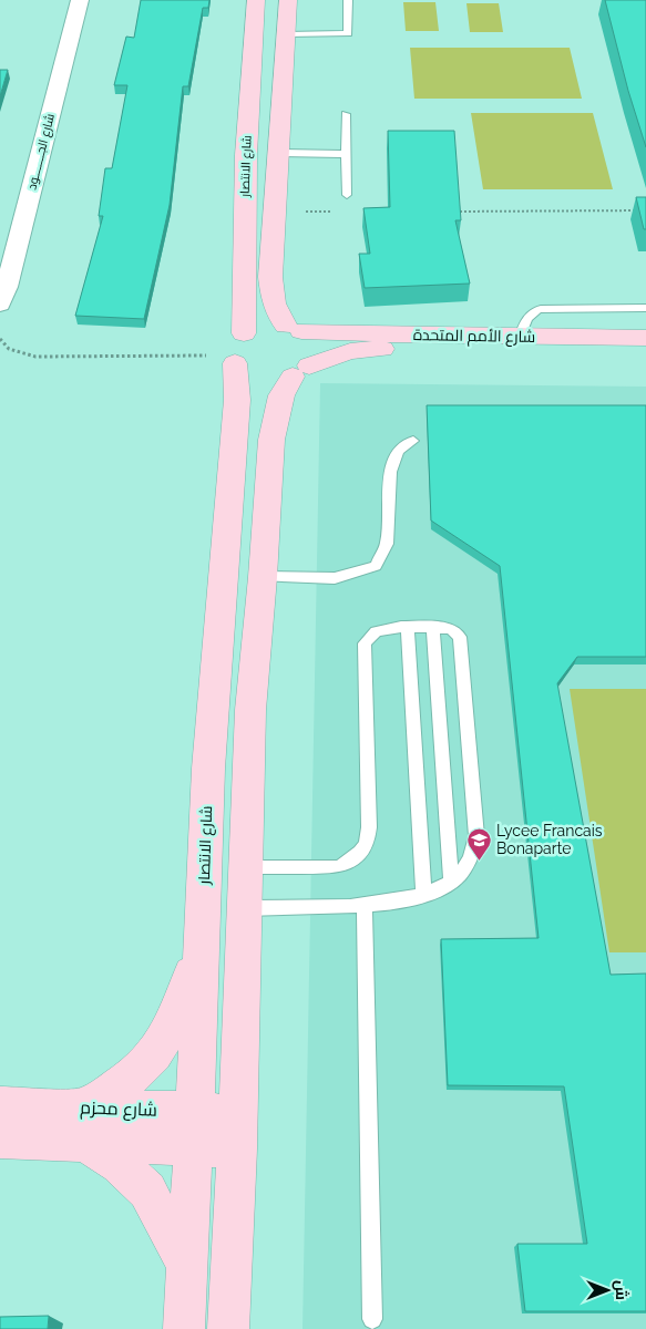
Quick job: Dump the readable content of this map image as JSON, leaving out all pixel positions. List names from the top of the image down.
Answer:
{
  "streets": {
    "street": [
      "شارع الجــــــــود",
      "شارع الانتصار",
      "شارع الأمم المتحدة",
      "شارع محزم"
    ]
  },
  "crossings": [
    ["شارع الانتصار", "شارع الأمم المتحدة"],
    ["شارع الانتصار", "شارع محزم"]
  ],
  "places": {
    "school or university": ["Lycee Francais Bonaparte"]
  },
  "north": "right"
}
